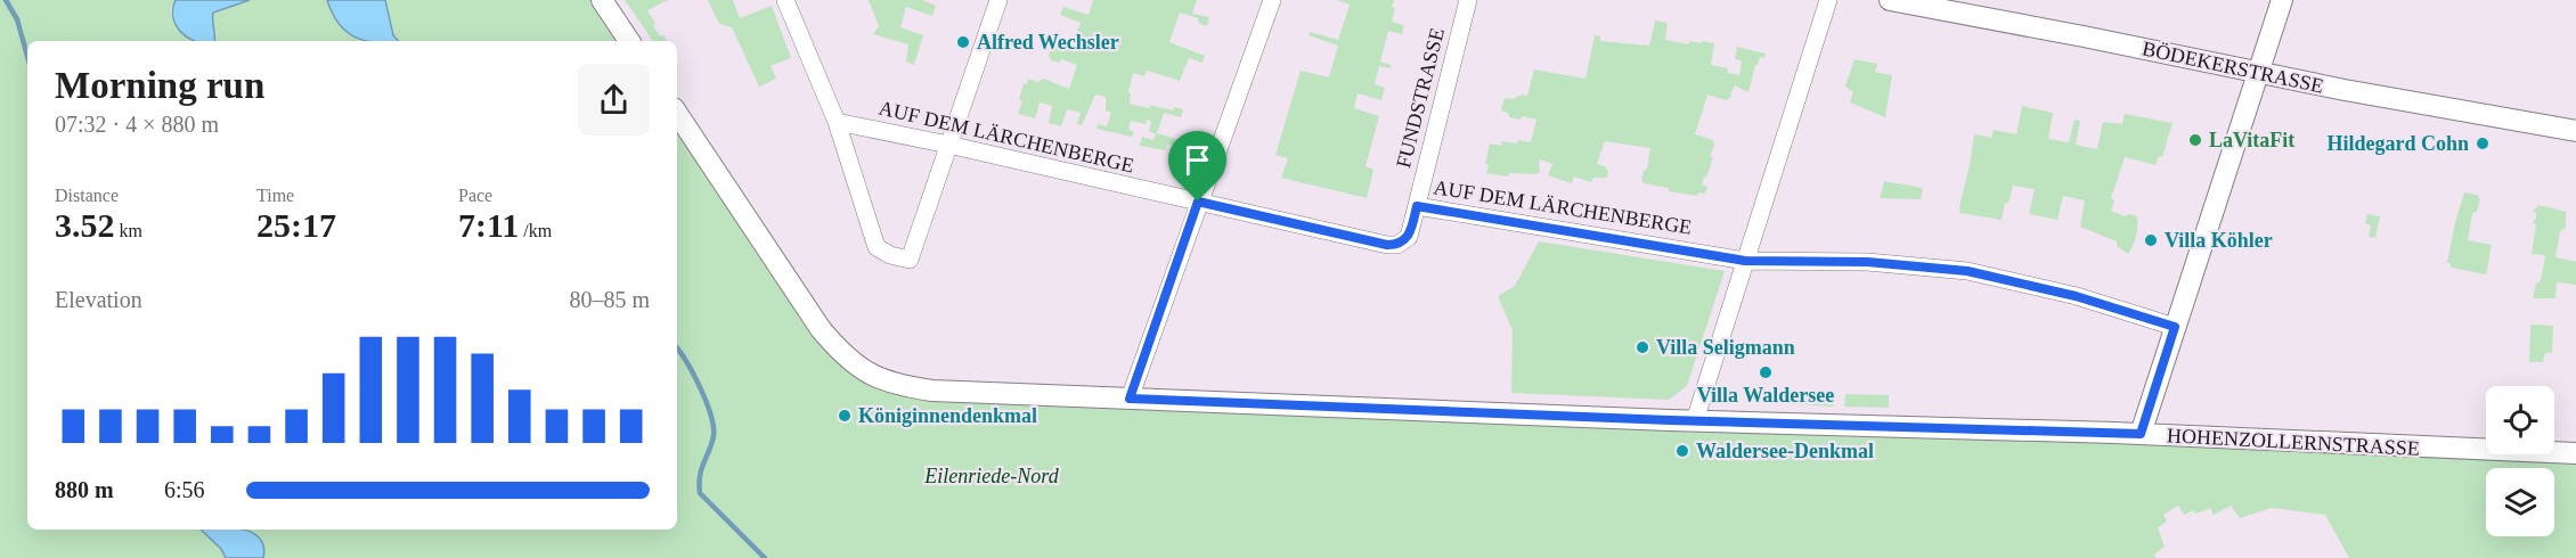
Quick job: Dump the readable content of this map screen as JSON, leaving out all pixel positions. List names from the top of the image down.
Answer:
{
  "streets": {
    "street": [
      "BÖDEKERSTRASSE",
      "FUNDSTRASSE",
      "AUF DEM LÄRCHENBERGE",
      "HOHENZOLLERNSTRASSE"
    ]
  },
  "crossings": [
    ["FUNDSTRASSE", "AUF DEM LÄRCHENBERGE"]
  ],
  "parks": ["Eilenriede-Nord"],
  "places": [
    "Alfred Wechsler",
    "LaVitaFit",
    "Hildegard Cohn",
    "Villa Köhler",
    "Villa Seligmann",
    "Villa Waldersee",
    "Königinnendenkmal",
    "Waldersee-Denkmal"
  ],
  "page": {
    "heading": ["Morning run", "07:32 · 4 × 880 m"],
    "stats": [
      ["Distance", "3.52 km"],
      ["Time", "25:17"],
      ["Pace", "7:11 /km"]
    ],
    "chart": ["Elevation", "80–85 m"],
    "list": [
      {
        "name": "880 m",
        "note": "6:56"
      }
    ]
  }
}
